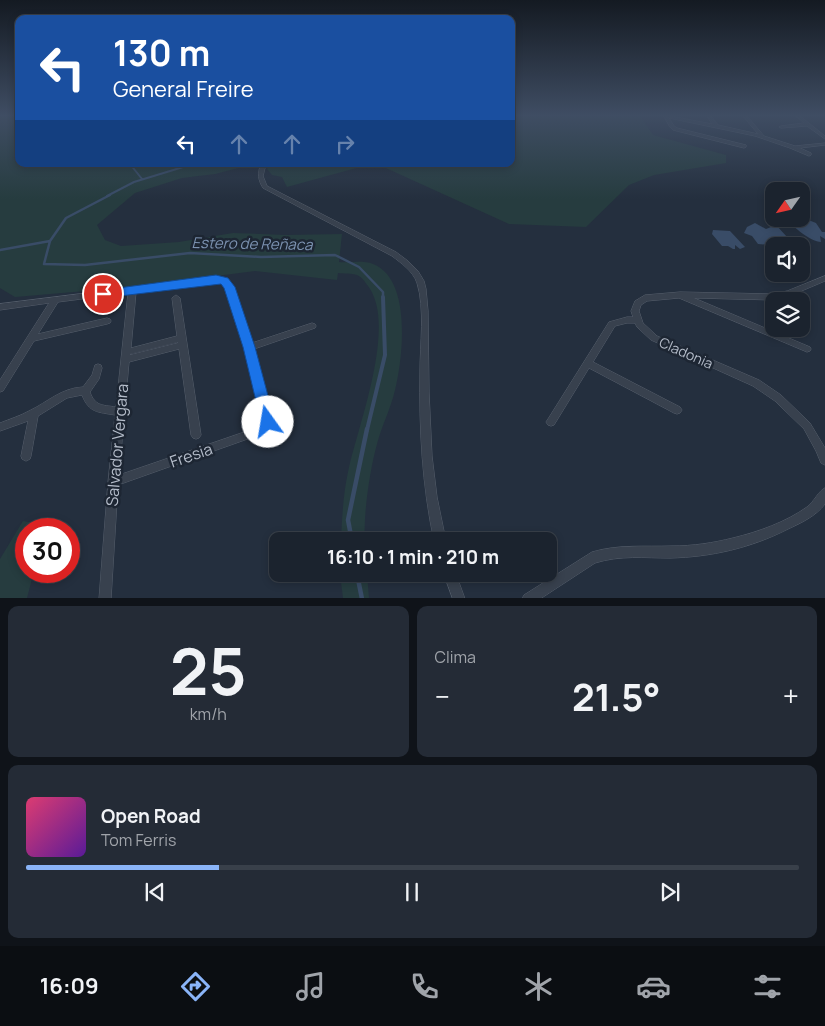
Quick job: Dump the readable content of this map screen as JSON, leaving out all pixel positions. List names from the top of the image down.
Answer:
{
  "streets": {
    "street": ["Cladonia", "Salvador Vergara", "Fresia"]
  },
  "crossings": [
    ["Salvador Vergara", "Fresia"]
  ],
  "water": ["Estero de Reñaca"],
  "north": "bottom left",
  "page": {
    "turn": ["130 m", "General Freire"],
    "limit": "30",
    "trip": "16:10 · 1 min · 210 m",
    "tile": [
      ["25", "km/h"],
      "Clima"
    ],
    "heat": ["−", "21.5°", "+"],
    "song": ["Open Road", "Tom Ferris"],
    "tabs": "16:09"
  }
}
